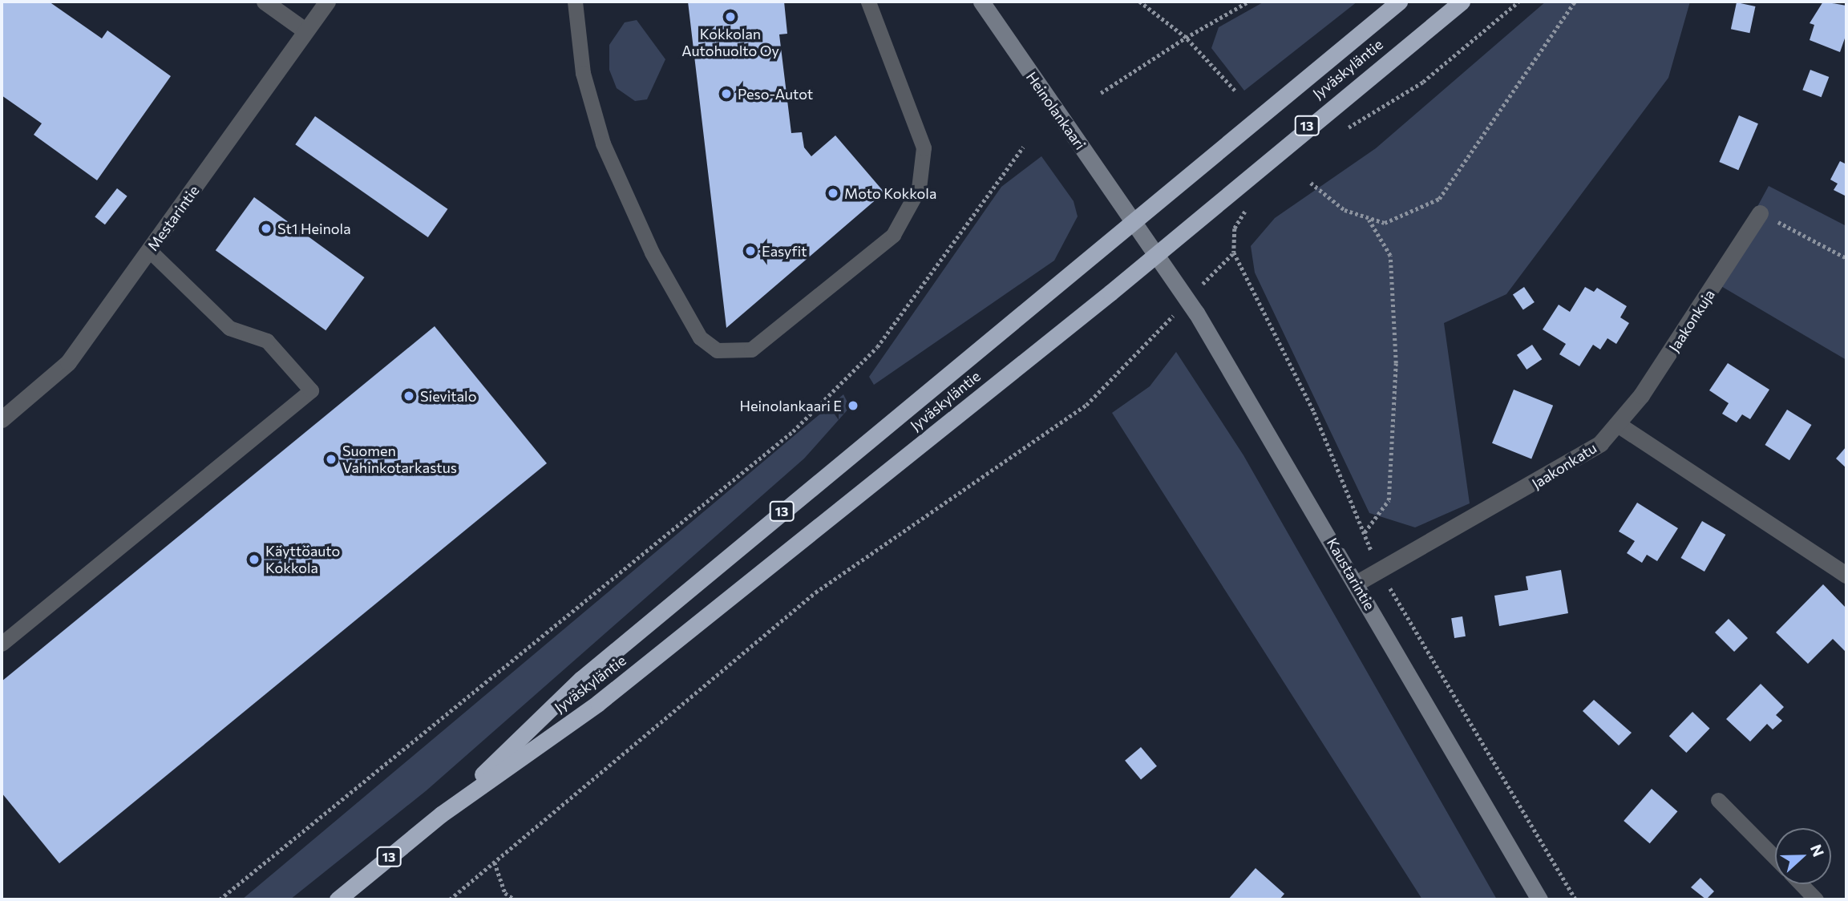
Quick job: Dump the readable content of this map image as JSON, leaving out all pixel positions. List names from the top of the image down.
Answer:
{
  "streets": {
    "highway": ["Jyväskyläntie", "13"],
    "street": [
      "Heinolankaari",
      "Mestarintie",
      "Jaakonkuja",
      "Jaakonkatu",
      "Kaustarintie"
    ]
  },
  "crossings": [
    ["Jyväskyläntie", "Heinolankaari"],
    ["Jyväskyläntie", "Kaustarintie"],
    ["Heinolankaari", "Kaustarintie"],
    ["Jaakonkuja", "Jaakonkatu"],
    ["Jaakonkatu", "Kaustarintie"]
  ],
  "places": [
    "Kokkolan Autohuolto Oy",
    "Peso-Autot",
    "Moto Kokkola",
    "St1 Heinola",
    "Easyfit",
    "Sievitalo",
    "Heinolankaari E",
    "Suomen Vahinkotarkastus",
    "Käyttöauto Kokkola"
  ],
  "north": "right"
}
